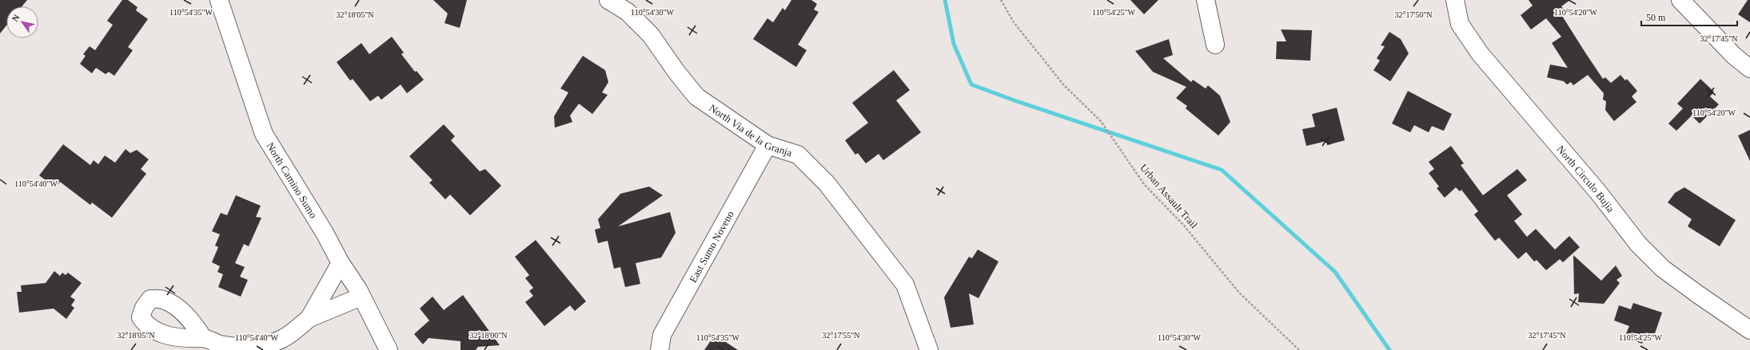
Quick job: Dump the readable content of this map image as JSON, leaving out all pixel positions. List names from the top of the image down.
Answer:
{
  "streets": {
    "street": [
      "North Via de la Granja",
      "North Circulo Bujia",
      "North Camino Sumo",
      "East Sumo Noveno"
    ],
    "path": ["Urban Assault Trail"]
  },
  "crossings": [
    ["North Via de la Granja", "East Sumo Noveno"]
  ],
  "scale_bar": "50 m",
  "north": "top left",
  "coordinates": [
    "110°54'20\"W",
    "110°54'35\"W",
    "110°54'30\"W",
    "110°54'25\"W",
    "32°18'05\"N",
    "32°17'50\"N",
    "32°17'45\"N",
    "110°54'40\"W",
    "32°18'00\"N",
    "32°17'55\"N"
  ]
}
